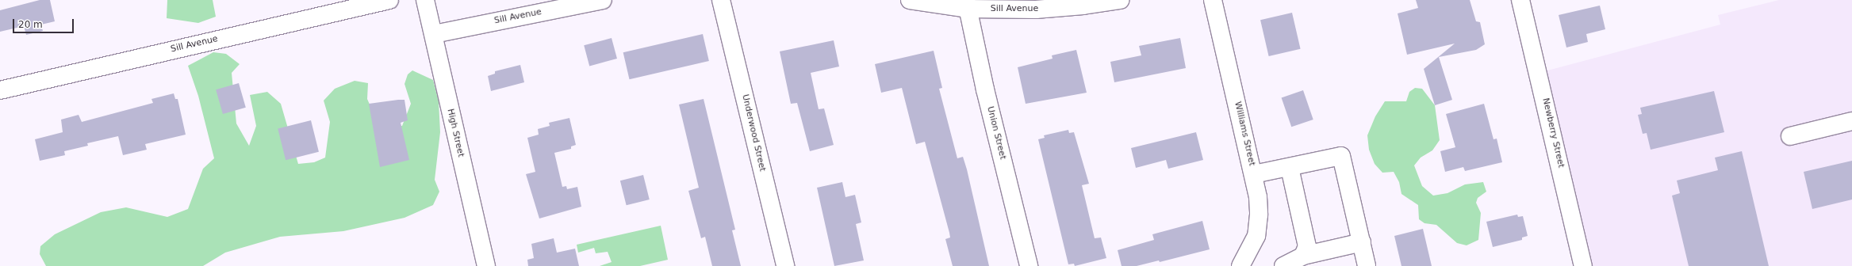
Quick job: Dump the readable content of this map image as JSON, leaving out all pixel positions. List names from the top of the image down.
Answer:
{
  "streets": {
    "street": [
      "Sill Avenue",
      "High Street",
      "Underwood Street",
      "Union Street",
      "Newberry Street",
      "Williams Street"
    ]
  },
  "crossings": [
    ["Sill Avenue", "High Street"],
    ["Sill Avenue", "Union Street"]
  ],
  "scale_bar": "20 m"
}
